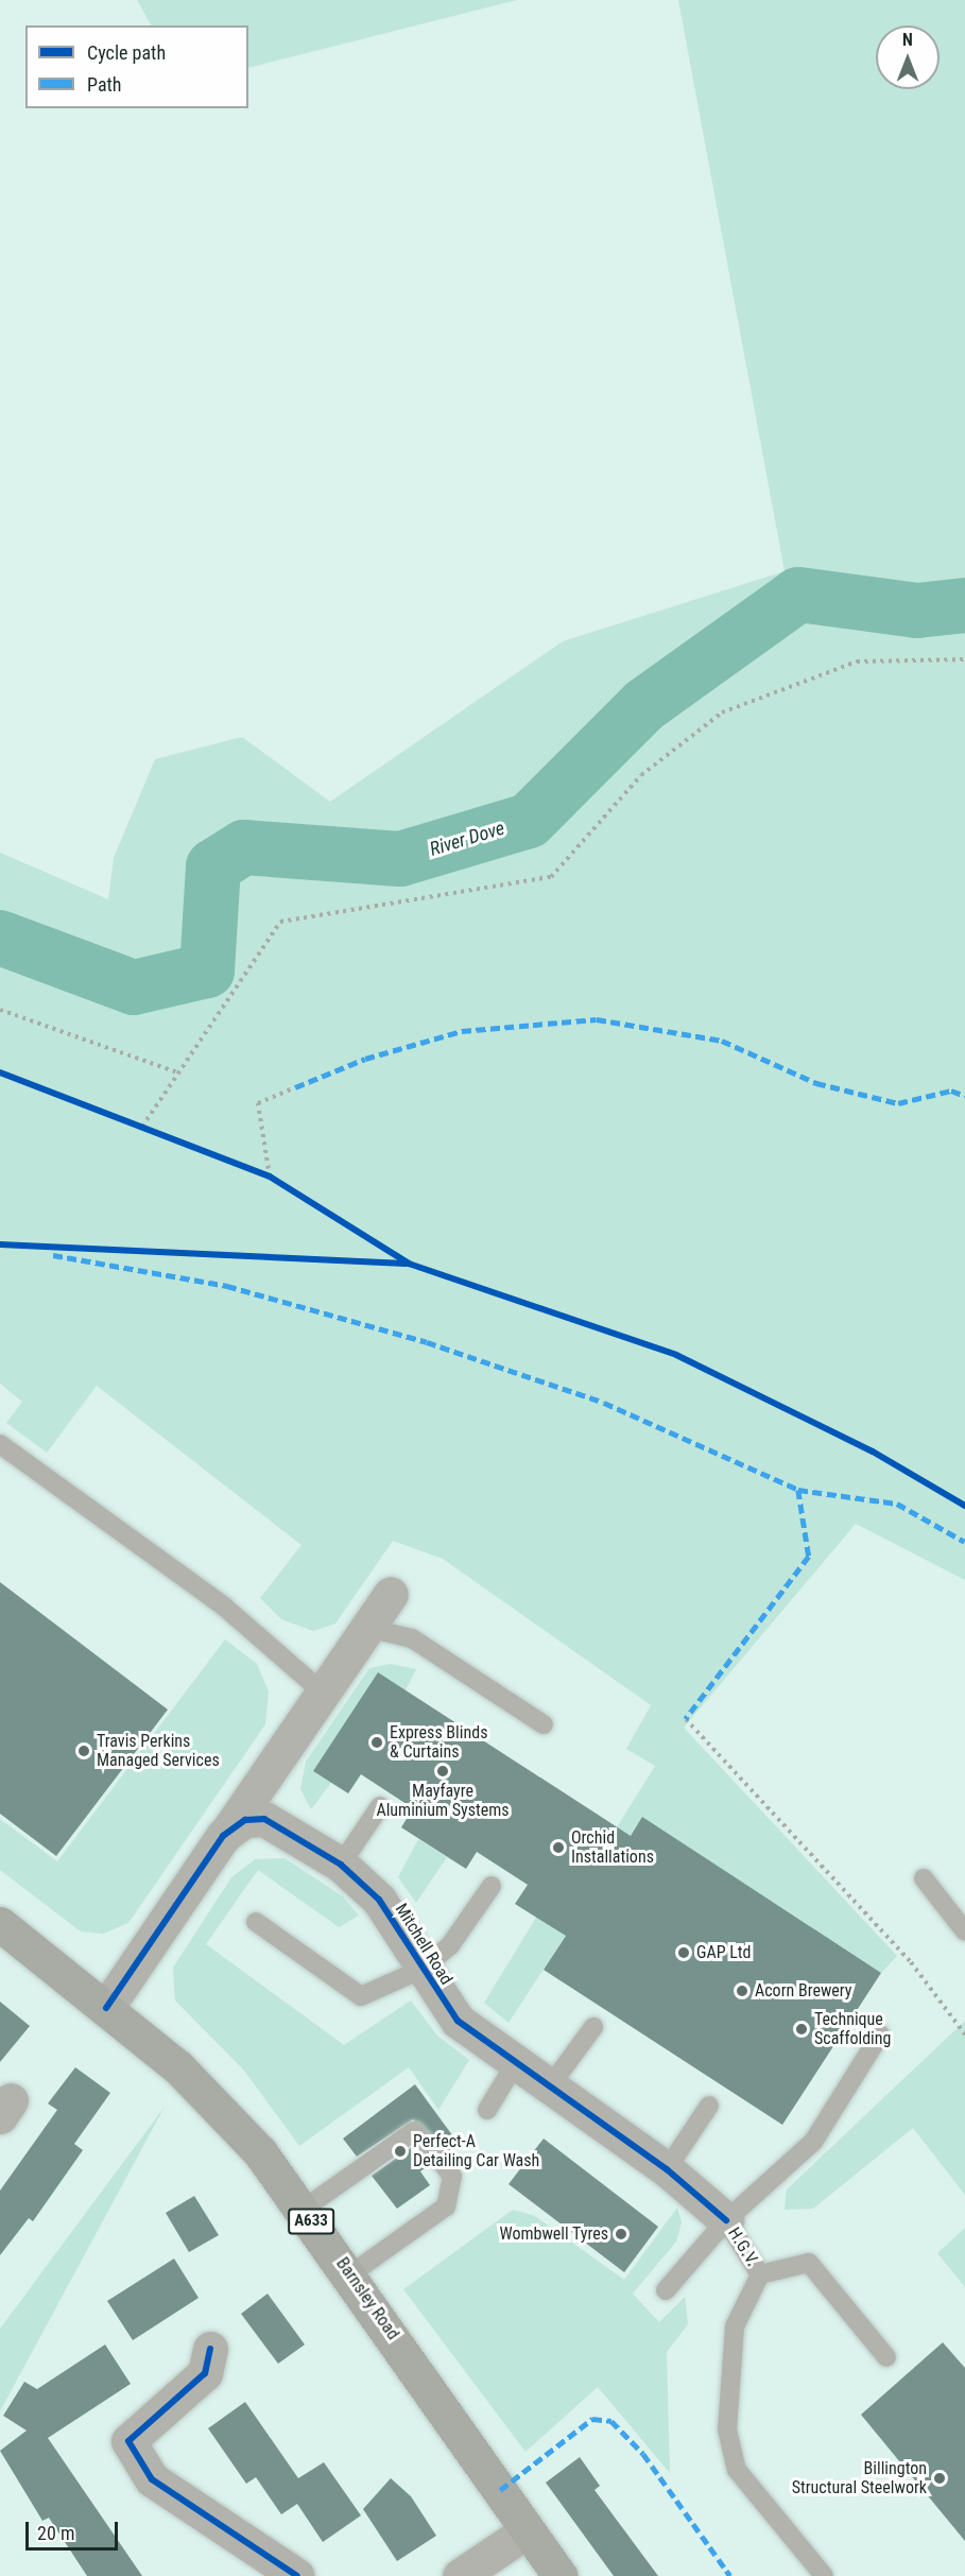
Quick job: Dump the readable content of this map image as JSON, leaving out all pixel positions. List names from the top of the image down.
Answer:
{
  "streets": {
    "main road": ["A633", "Barnsley Road"],
    "street": ["Mitchell Road"],
    "lane": ["H.G.V."]
  },
  "crossings": [
    ["Mitchell Road", "H.G.V."],
    ["Mitchell Road", "Barnsley Road"]
  ],
  "water": ["River Dove"],
  "places": [
    "Express Blinds & Curtains",
    "Travis Perkins Managed Services",
    "Mayfayre Aluminium Systems",
    "Orchid Installations",
    "GAP Ltd",
    "Acorn Brewery",
    "Technique Scaffolding",
    "Perfect-A Detailing Car Wash",
    "Wombwell Tyres",
    "Billington Structural Steelwork"
  ],
  "legend": ["Cycle path", "Path"],
  "scale_bar": "20 m",
  "north": "top"
}
